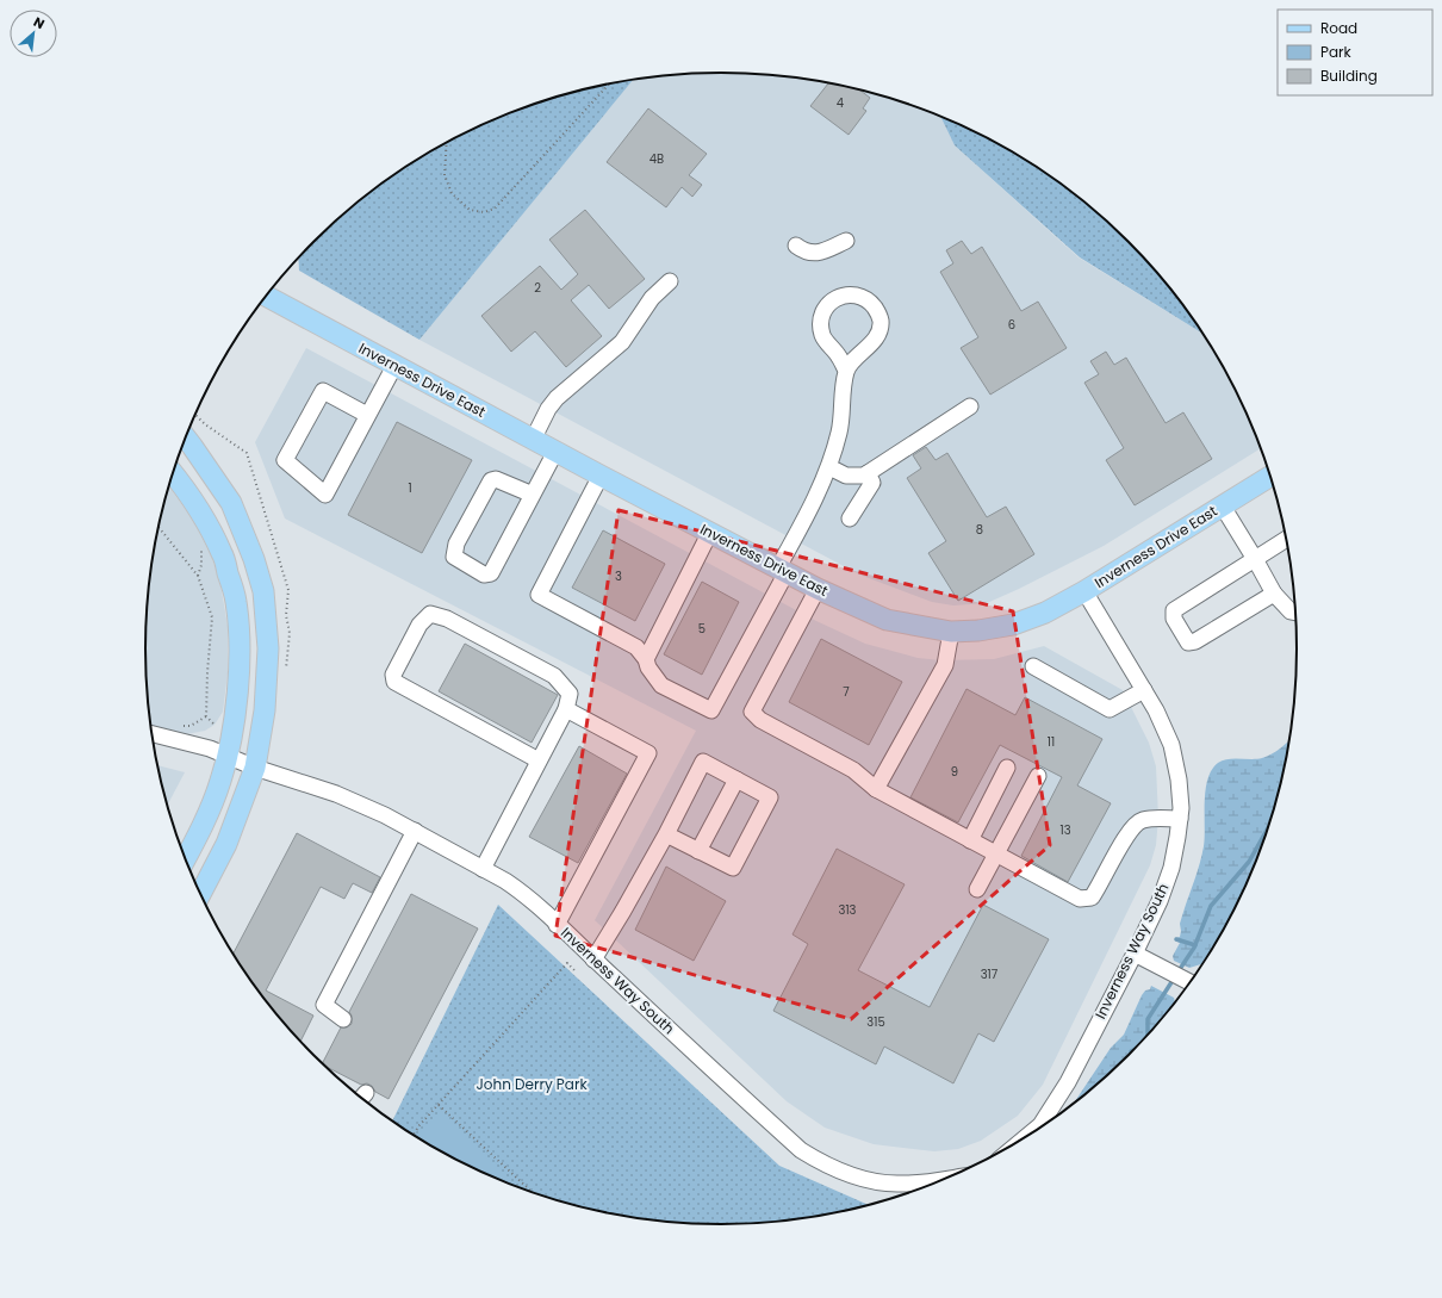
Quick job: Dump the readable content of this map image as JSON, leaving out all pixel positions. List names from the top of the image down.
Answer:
{
  "streets": {
    "main road": ["Inverness Drive East"],
    "street": ["Inverness Way South"]
  },
  "crossings": [
    ["Inverness Drive East", "Inverness Way South"]
  ],
  "parks": ["John Derry Park"],
  "house_numbers": [
    "4",
    "4B",
    "2",
    "6",
    "1",
    "8",
    "3",
    "5",
    "7",
    "11",
    "9",
    "13",
    "313",
    "317",
    "315"
  ],
  "legend": ["Road", "Park", "Building"],
  "north": "top right"
}
